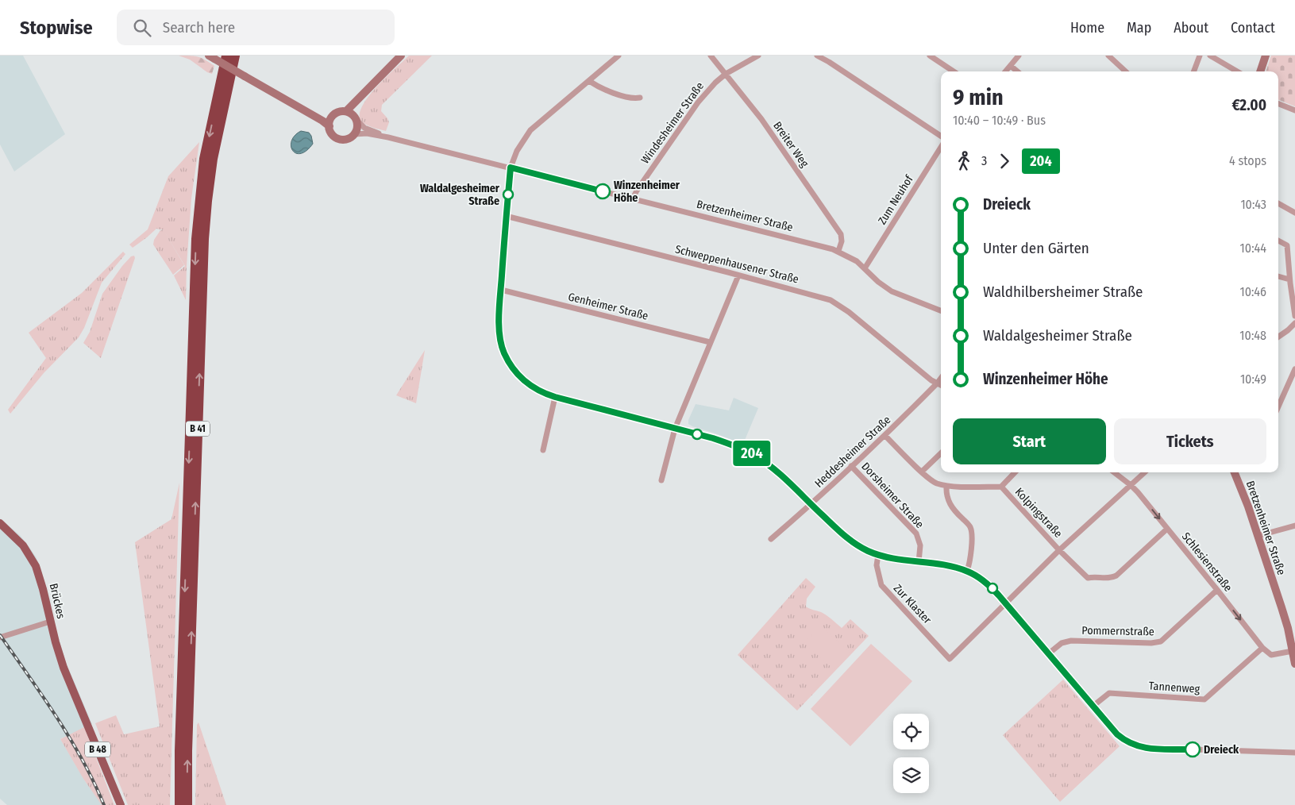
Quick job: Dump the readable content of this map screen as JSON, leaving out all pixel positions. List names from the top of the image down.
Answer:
{
  "streets": {
    "highway": ["B 41"],
    "main road": ["Brückes", "B 48"],
    "street": [
      "Windesheimer Straße",
      "Breiter Weg",
      "Zum Neuhof",
      "Bretzenheimer Straße",
      "Schweppenhausener Straße",
      "Genheimer Straße",
      "Heddesheimer Straße",
      "Dorsheimer Straße",
      "Kolpingstraße",
      "Schlesienstraße",
      "Zur Klaster",
      "Pommernstraße",
      "Tannenweg"
    ]
  },
  "crossings": [
    ["Windesheimer Straße", "Breiter Weg"],
    ["Windesheimer Straße", "Bretzenheimer Straße"],
    ["Breiter Weg", "Bretzenheimer Straße"],
    ["Zum Neuhof", "Bretzenheimer Straße"],
    ["Schweppenhausener Straße", "Heddesheimer Straße"],
    ["Heddesheimer Straße", "Dorsheimer Straße"],
    ["Heddesheimer Straße", "Kolpingstraße"],
    ["Kolpingstraße", "Schlesienstraße"],
    ["Schlesienstraße", "Pommernstraße"],
    ["Schlesienstraße", "Tannenweg"]
  ],
  "one_way": ["Schlesienstraße"],
  "places": ["Winzenheimer Höhe", "Waldalgesheimer Straße", "Dreieck"],
  "lines": ["bus line 204"],
  "page": {
    "header": "Stopwise",
    "search": "Search here",
    "nav": [
      "Home",
      "Map",
      "About",
      "Contact"
    ],
    "on_map": "204",
    "heading": ["9 min", "10:40 – 10:49 · Bus", "€2.00"],
    "legs": ["3", "204", "4 stops"],
    "list": [
      {
        "name": "Dreieck",
        "value": "10:43"
      },
      {
        "name": "Unter den Gärten",
        "value": "10:44"
      },
      {
        "name": "Waldhilbersheimer Straße",
        "value": "10:46"
      },
      {
        "name": "Waldalgesheimer Straße",
        "value": "10:48"
      },
      {
        "name": "Winzenheimer Höhe",
        "value": "10:49"
      }
    ],
    "buttons": ["Start", "Tickets"]
  }
}
